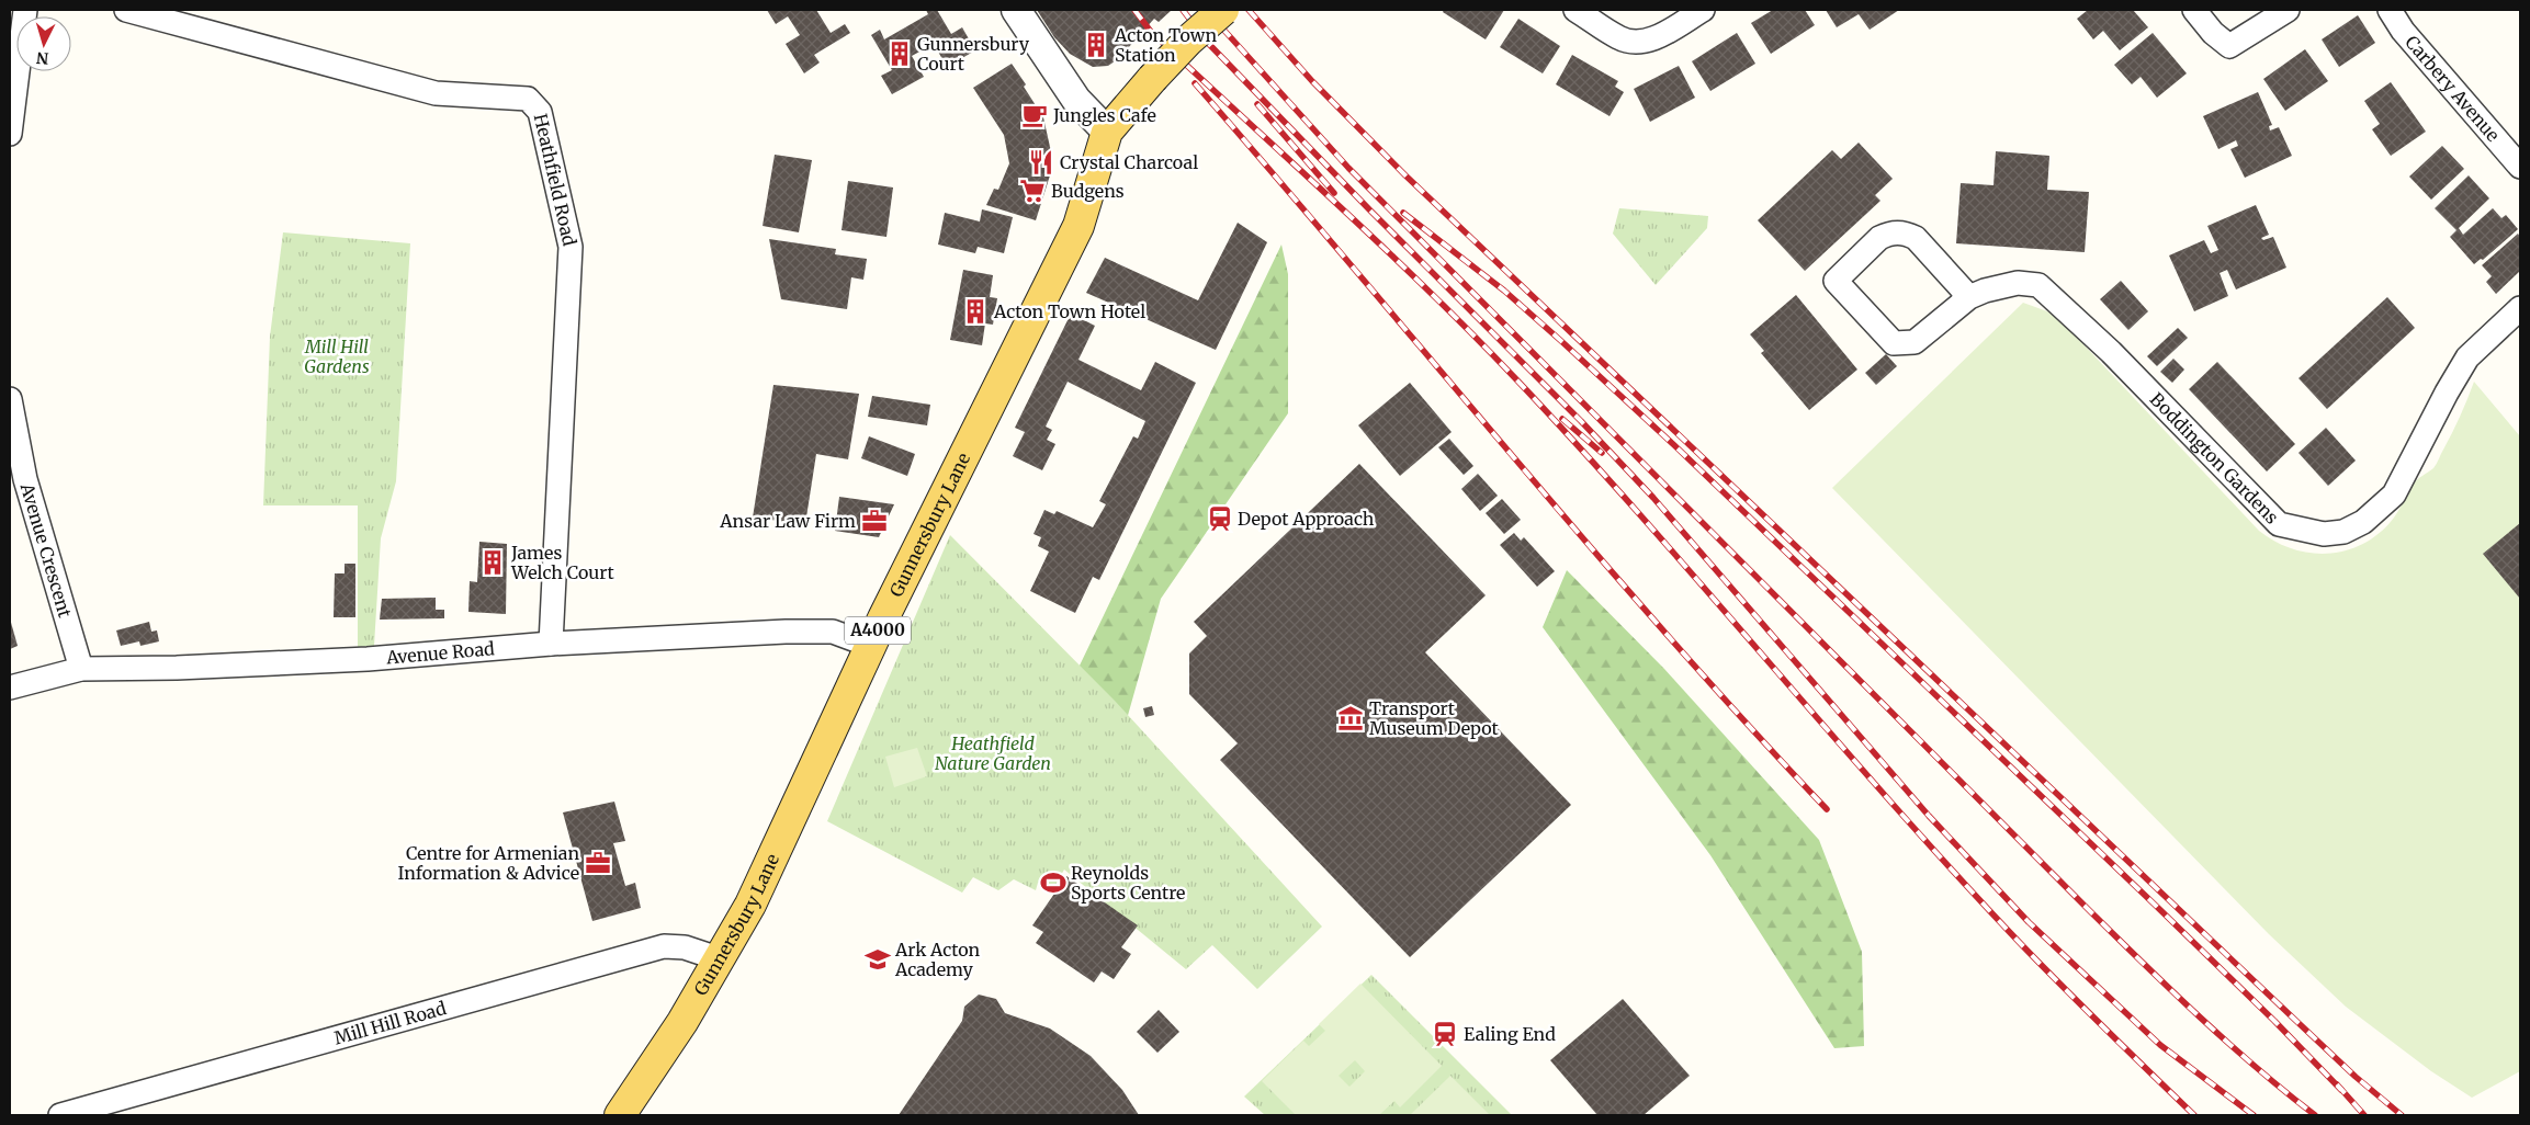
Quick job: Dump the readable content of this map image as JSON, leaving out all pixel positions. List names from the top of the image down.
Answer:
{
  "streets": {
    "main road": ["Gunnersbury Lane", "A4000"],
    "street": [
      "Carbery Avenue",
      "Heathfield Road",
      "Boddington Gardens",
      "Avenue Crescent",
      "Avenue Road",
      "Mill Hill Road"
    ]
  },
  "crossings": [
    ["Heathfield Road", "Avenue Road"],
    ["Gunnersbury Lane", "Avenue Road"],
    ["Gunnersbury Lane", "Mill Hill Road"],
    ["Avenue Crescent", "Avenue Road"]
  ],
  "parks": ["Mill Hill Gardens", "Heathfield Nature Garden"],
  "places": {
    "building": [
      "Acton Town Station",
      "Gunnersbury Court",
      "Acton Town Hotel",
      "James Welch Court"
    ],
    "cafe": ["Jungles Cafe"],
    "restaurant": ["Crystal Charcoal"],
    "supermarket": ["Budgens"],
    "station": ["Depot Approach", "Ealing End"],
    "office": ["Ansar Law Firm", "Centre for Armenian Information & Advice"],
    "museum": ["Transport Museum Depot"],
    "sports": ["Reynolds Sports Centre"],
    "school or university": ["Ark Acton Academy"]
  },
  "north": "bottom"
}
